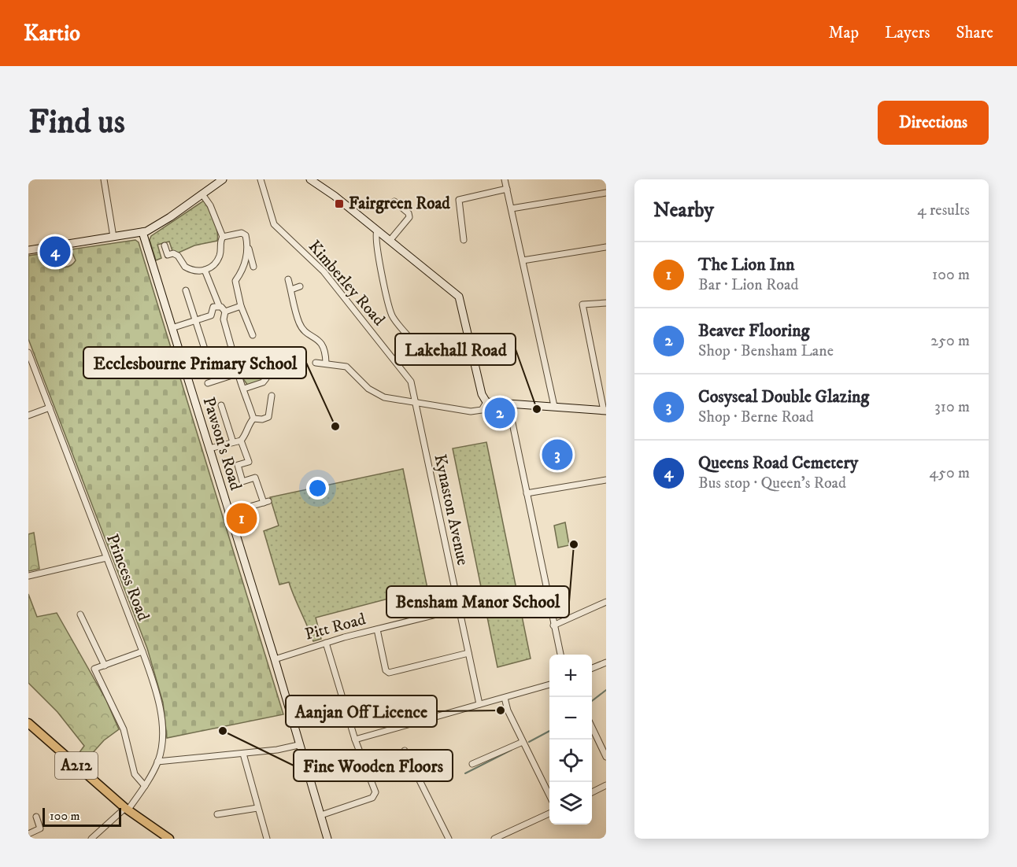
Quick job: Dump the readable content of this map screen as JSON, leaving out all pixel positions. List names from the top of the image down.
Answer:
{
  "streets": {
    "main road": ["A212"],
    "street": [
      "Kimberley Road",
      "Pawson's Road",
      "Kynaston Avenue",
      "Princess Road",
      "Pitt Road"
    ]
  },
  "crossings": [
    ["Kimberley Road", "Kynaston Avenue"],
    ["Pawson's Road", "Pitt Road"],
    ["Kynaston Avenue", "Pitt Road"],
    ["Princess Road", "A212"]
  ],
  "places": {
    "transit": ["Fairgreen Road"],
    "other": [
      "Lakehall Road",
      "Ecclesbourne Primary School",
      "Bensham Manor School",
      "Aanjan Off Licence",
      "Fine Wooden Floors"
    ]
  },
  "scale_bar": "100 m",
  "page": {
    "header": "Kartio",
    "nav": ["Map", "Layers", "Share"],
    "buttons": "Directions",
    "title": "Find us",
    "heading": ["Nearby", "4 results"],
    "pins": [
      "4",
      "2",
      "3",
      "1"
    ],
    "list": [
      {
        "mark": "1",
        "name": "The Lion Inn",
        "note": "Bar · Lion Road",
        "value": "100 m"
      },
      {
        "mark": "2",
        "name": "Beaver Flooring",
        "note": "Shop · Bensham Lane",
        "value": "250 m"
      },
      {
        "mark": "3",
        "name": "Cosyseal Double Glazing",
        "note": "Shop · Berne Road",
        "value": "310 m"
      },
      {
        "mark": "4",
        "name": "Queens Road Cemetery",
        "note": "Bus stop · Queen's Road",
        "value": "450 m"
      }
    ],
    "map_buttons": ["+", "−"],
    "scale": "100 m"
  }
}
